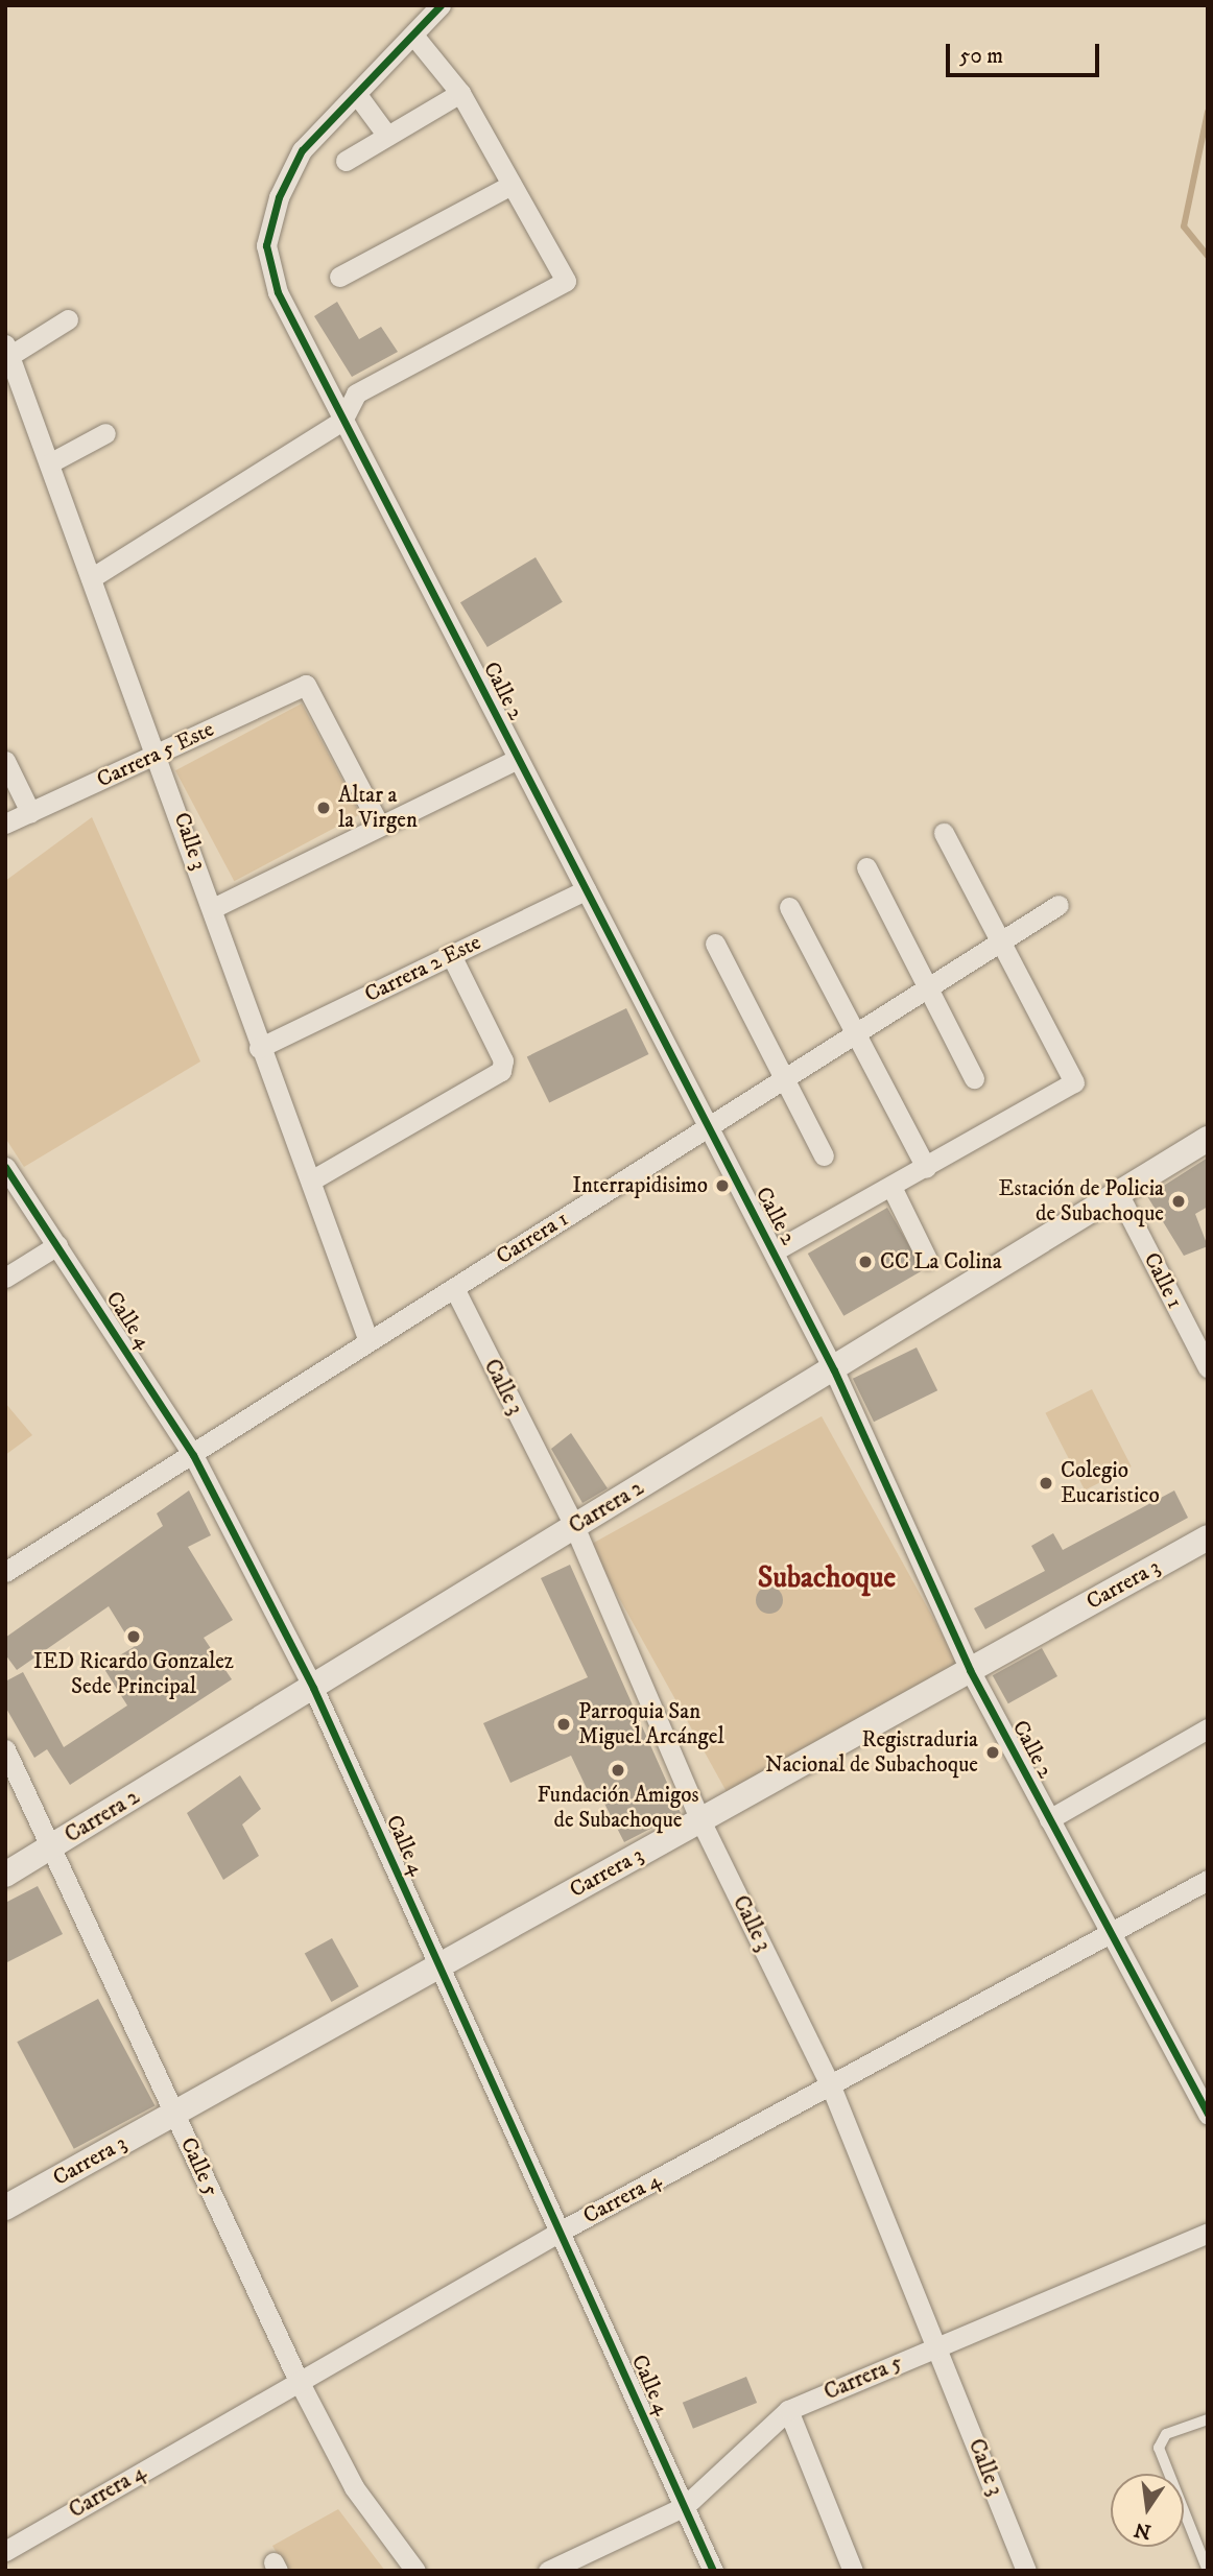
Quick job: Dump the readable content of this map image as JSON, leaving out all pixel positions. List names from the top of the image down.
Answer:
{
  "streets": {
    "street": [
      "Calle 2",
      "Carrera 5 Este",
      "Calle 3",
      "Carrera 2 Este",
      "Carrera 1",
      "Calle 1",
      "Calle 4",
      "Carrera 2",
      "Carrera 3",
      "Calle 5",
      "Carrera 4",
      "Carrera 5"
    ]
  },
  "crossings": [
    ["Calle 2", "Carrera 2 Este"],
    ["Calle 2", "Carrera 1"],
    ["Calle 2", "Carrera 2"],
    ["Calle 2", "Carrera 3"],
    ["Calle 2", "Carrera 4"],
    ["Carrera 5 Este", "Calle 3"],
    ["Calle 3", "Carrera 2 Este"],
    ["Calle 3", "Carrera 1"],
    ["Calle 3", "Carrera 2"],
    ["Calle 3", "Carrera 3"],
    ["Calle 3", "Carrera 4"],
    ["Calle 3", "Carrera 5"],
    ["Carrera 1", "Calle 4"],
    ["Calle 1", "Carrera 2"],
    ["Calle 4", "Carrera 2"],
    ["Calle 4", "Carrera 3"],
    ["Calle 4", "Carrera 4"],
    ["Calle 4", "Carrera 5"],
    ["Carrera 2", "Calle 5"],
    ["Carrera 3", "Calle 5"],
    ["Calle 5", "Carrera 4"]
  ],
  "districts": ["Subachoque"],
  "places": [
    "Altar a la Virgen",
    "Interrapidisimo",
    "Estación de Policia de Subachoque",
    "CC La Colina",
    "Colegio Eucaristico",
    "IED Ricardo Gonzalez Sede Principal",
    "Parroquia San Miguel Arcángel",
    "Registraduria Nacional de Subachoque",
    "Fundación Amigos de Subachoque"
  ],
  "scale_bar": "50 m",
  "north": "bottom"
}
